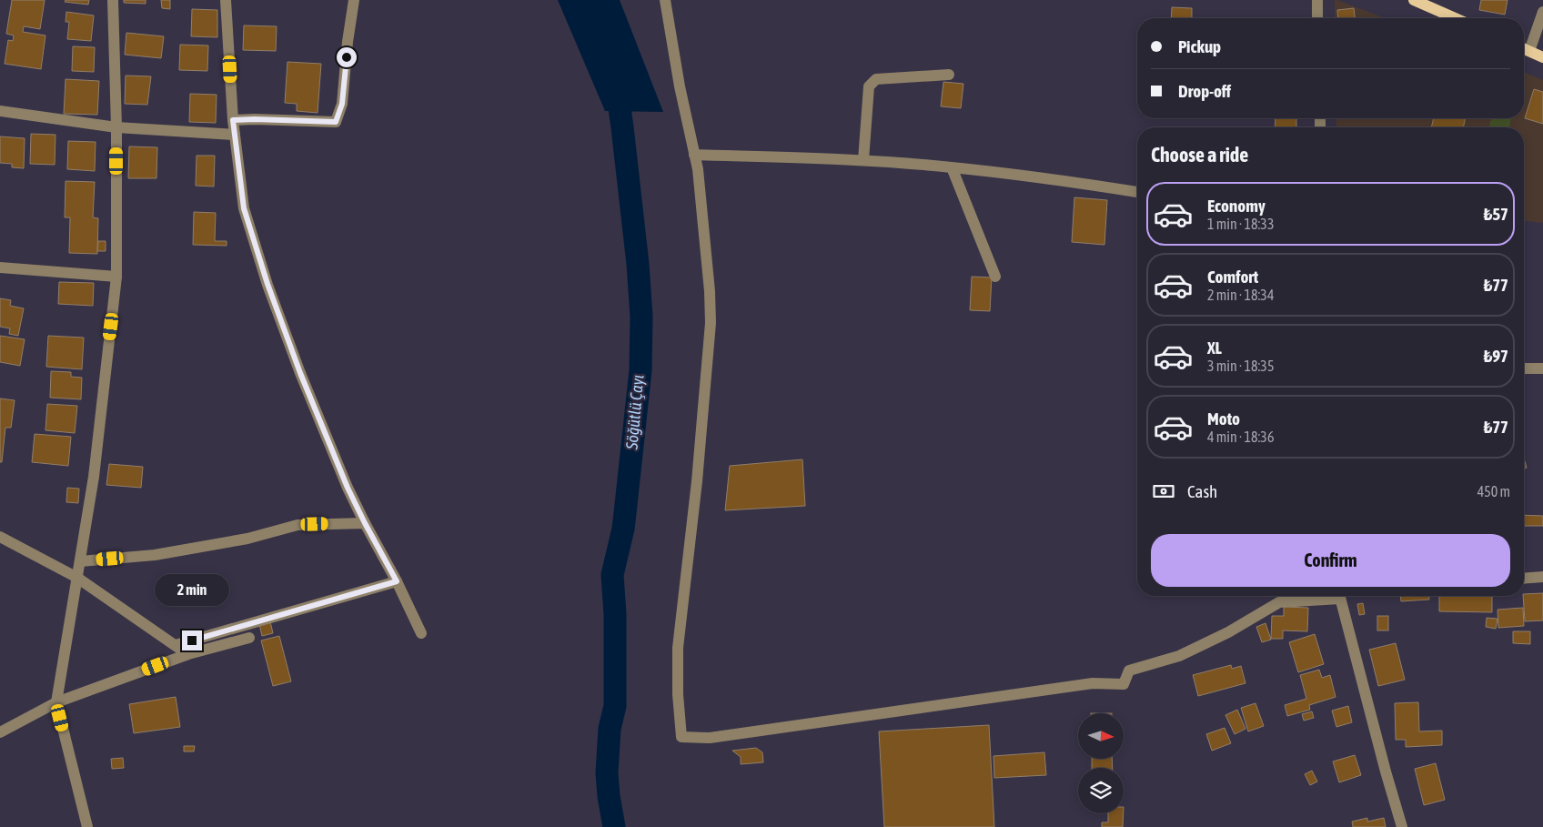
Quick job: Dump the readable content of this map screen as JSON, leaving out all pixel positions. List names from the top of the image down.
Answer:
{
  "water": ["Söğütlü Çayı"],
  "north": "right",
  "page": {
    "banner": ["Pickup", "Drop-off"],
    "heading": "Choose a ride",
    "list": [
      {
        "name": "Economy",
        "note": "1 min · 18:33",
        "value": "₺57"
      },
      {
        "name": "Comfort",
        "note": "2 min · 18:34",
        "value": "₺77"
      },
      {
        "name": "XL",
        "note": "3 min · 18:35",
        "value": "₺97"
      },
      {
        "name": "Moto",
        "note": "4 min · 18:36",
        "value": "₺77"
      }
    ],
    "pay": ["Cash", "450 m"],
    "buttons": "Confirm",
    "bubble": "2 min"
  }
}
